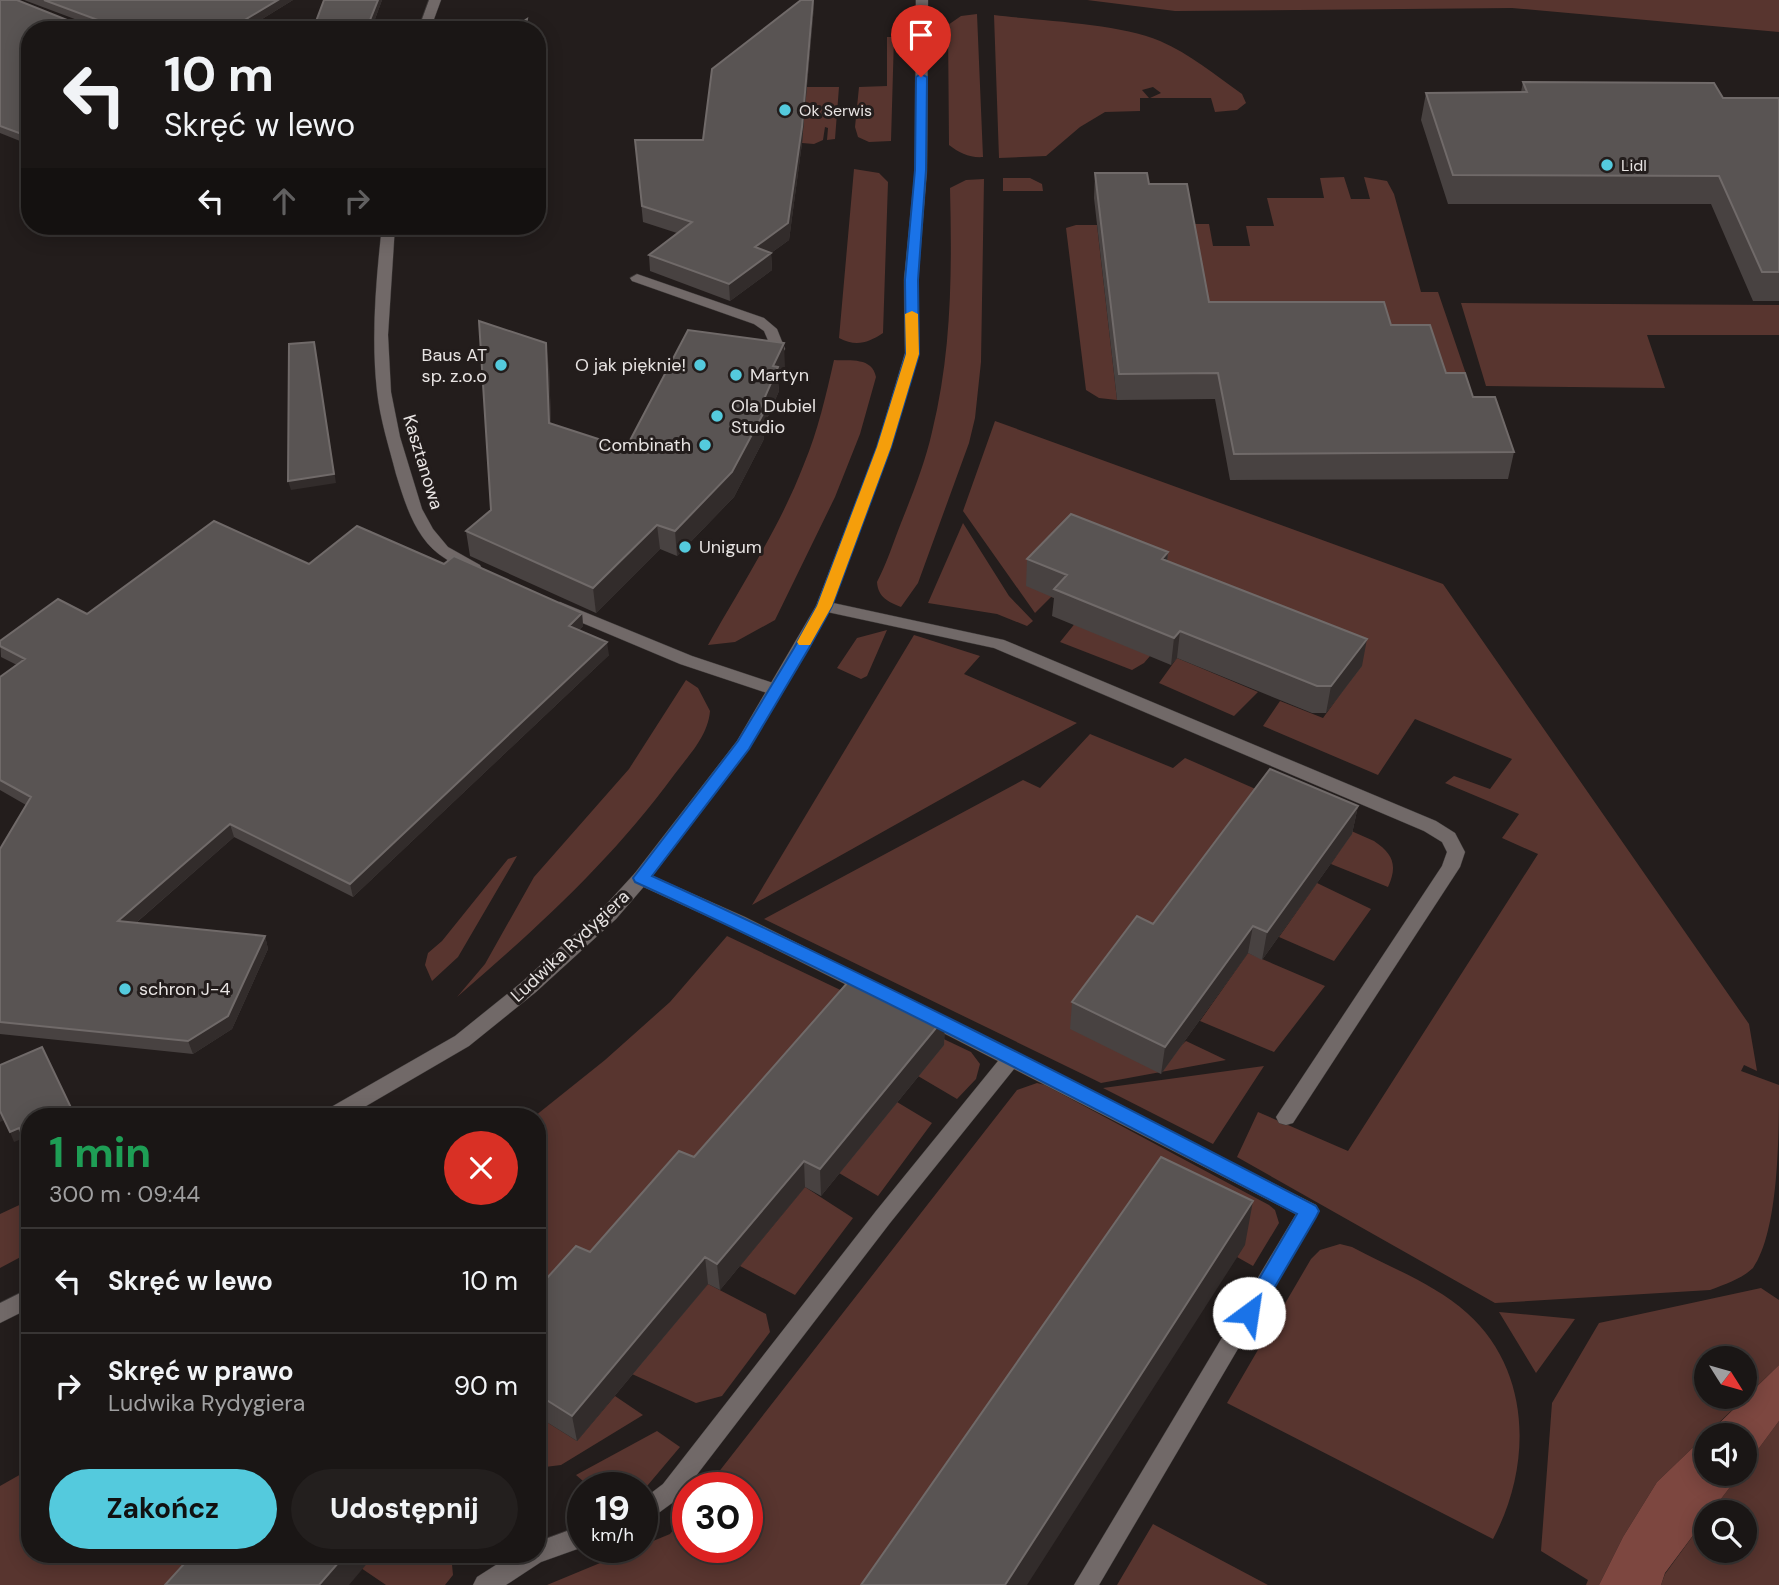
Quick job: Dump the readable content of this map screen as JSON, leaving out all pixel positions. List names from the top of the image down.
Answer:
{
  "streets": {
    "street": ["Kasztanowa", "Ludwika Rydygiera"]
  },
  "places": [
    "Ok Serwis",
    "Lidl",
    "Baus AT sp. z.o.o",
    "O jak pięknie!",
    "Martyn",
    "Ola Dubiel Studio",
    "Combinath",
    "Unigum",
    "schron J-4"
  ],
  "north": "bottom right",
  "page": {
    "turn": ["10 m", "Skręć w lewo"],
    "heading": ["1 min", "300 m · 09:44"],
    "list": [
      {
        "name": "Skręć w lewo",
        "value": "10 m"
      },
      {
        "name": "Skręć w prawo",
        "note": "Ludwika Rydygiera",
        "value": "90 m"
      }
    ],
    "buttons": ["Zakończ", "Udostępnij"],
    "speed": "19 km/h",
    "limit": "30"
  }
}
